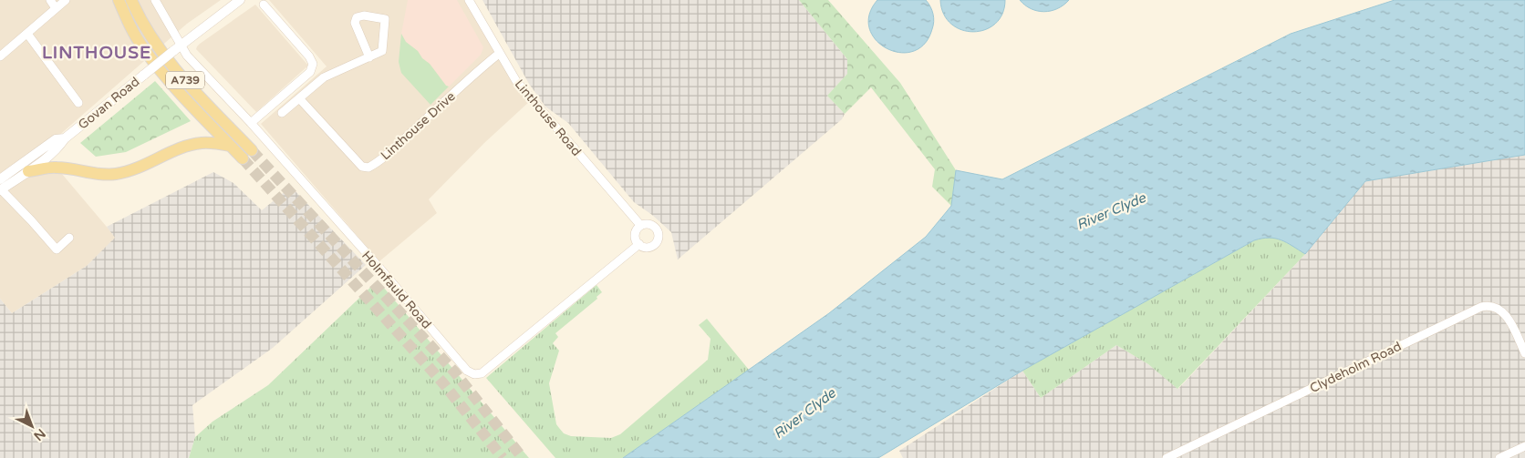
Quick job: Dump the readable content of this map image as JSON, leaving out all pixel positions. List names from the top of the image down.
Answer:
{
  "streets": {
    "main road": ["A739"],
    "street": [
      "Govan Road",
      "Linthouse Road",
      "Linthouse Drive",
      "Holmfauld Road",
      "Clydeholm Road"
    ]
  },
  "crossings": [
    ["Govan Road", "Holmfauld Road"],
    ["Linthouse Road", "Linthouse Drive"],
    ["Linthouse Road", "Holmfauld Road"]
  ],
  "districts": ["LINTHOUSE"],
  "water": ["River Clyde"],
  "north": "bottom right"
}
